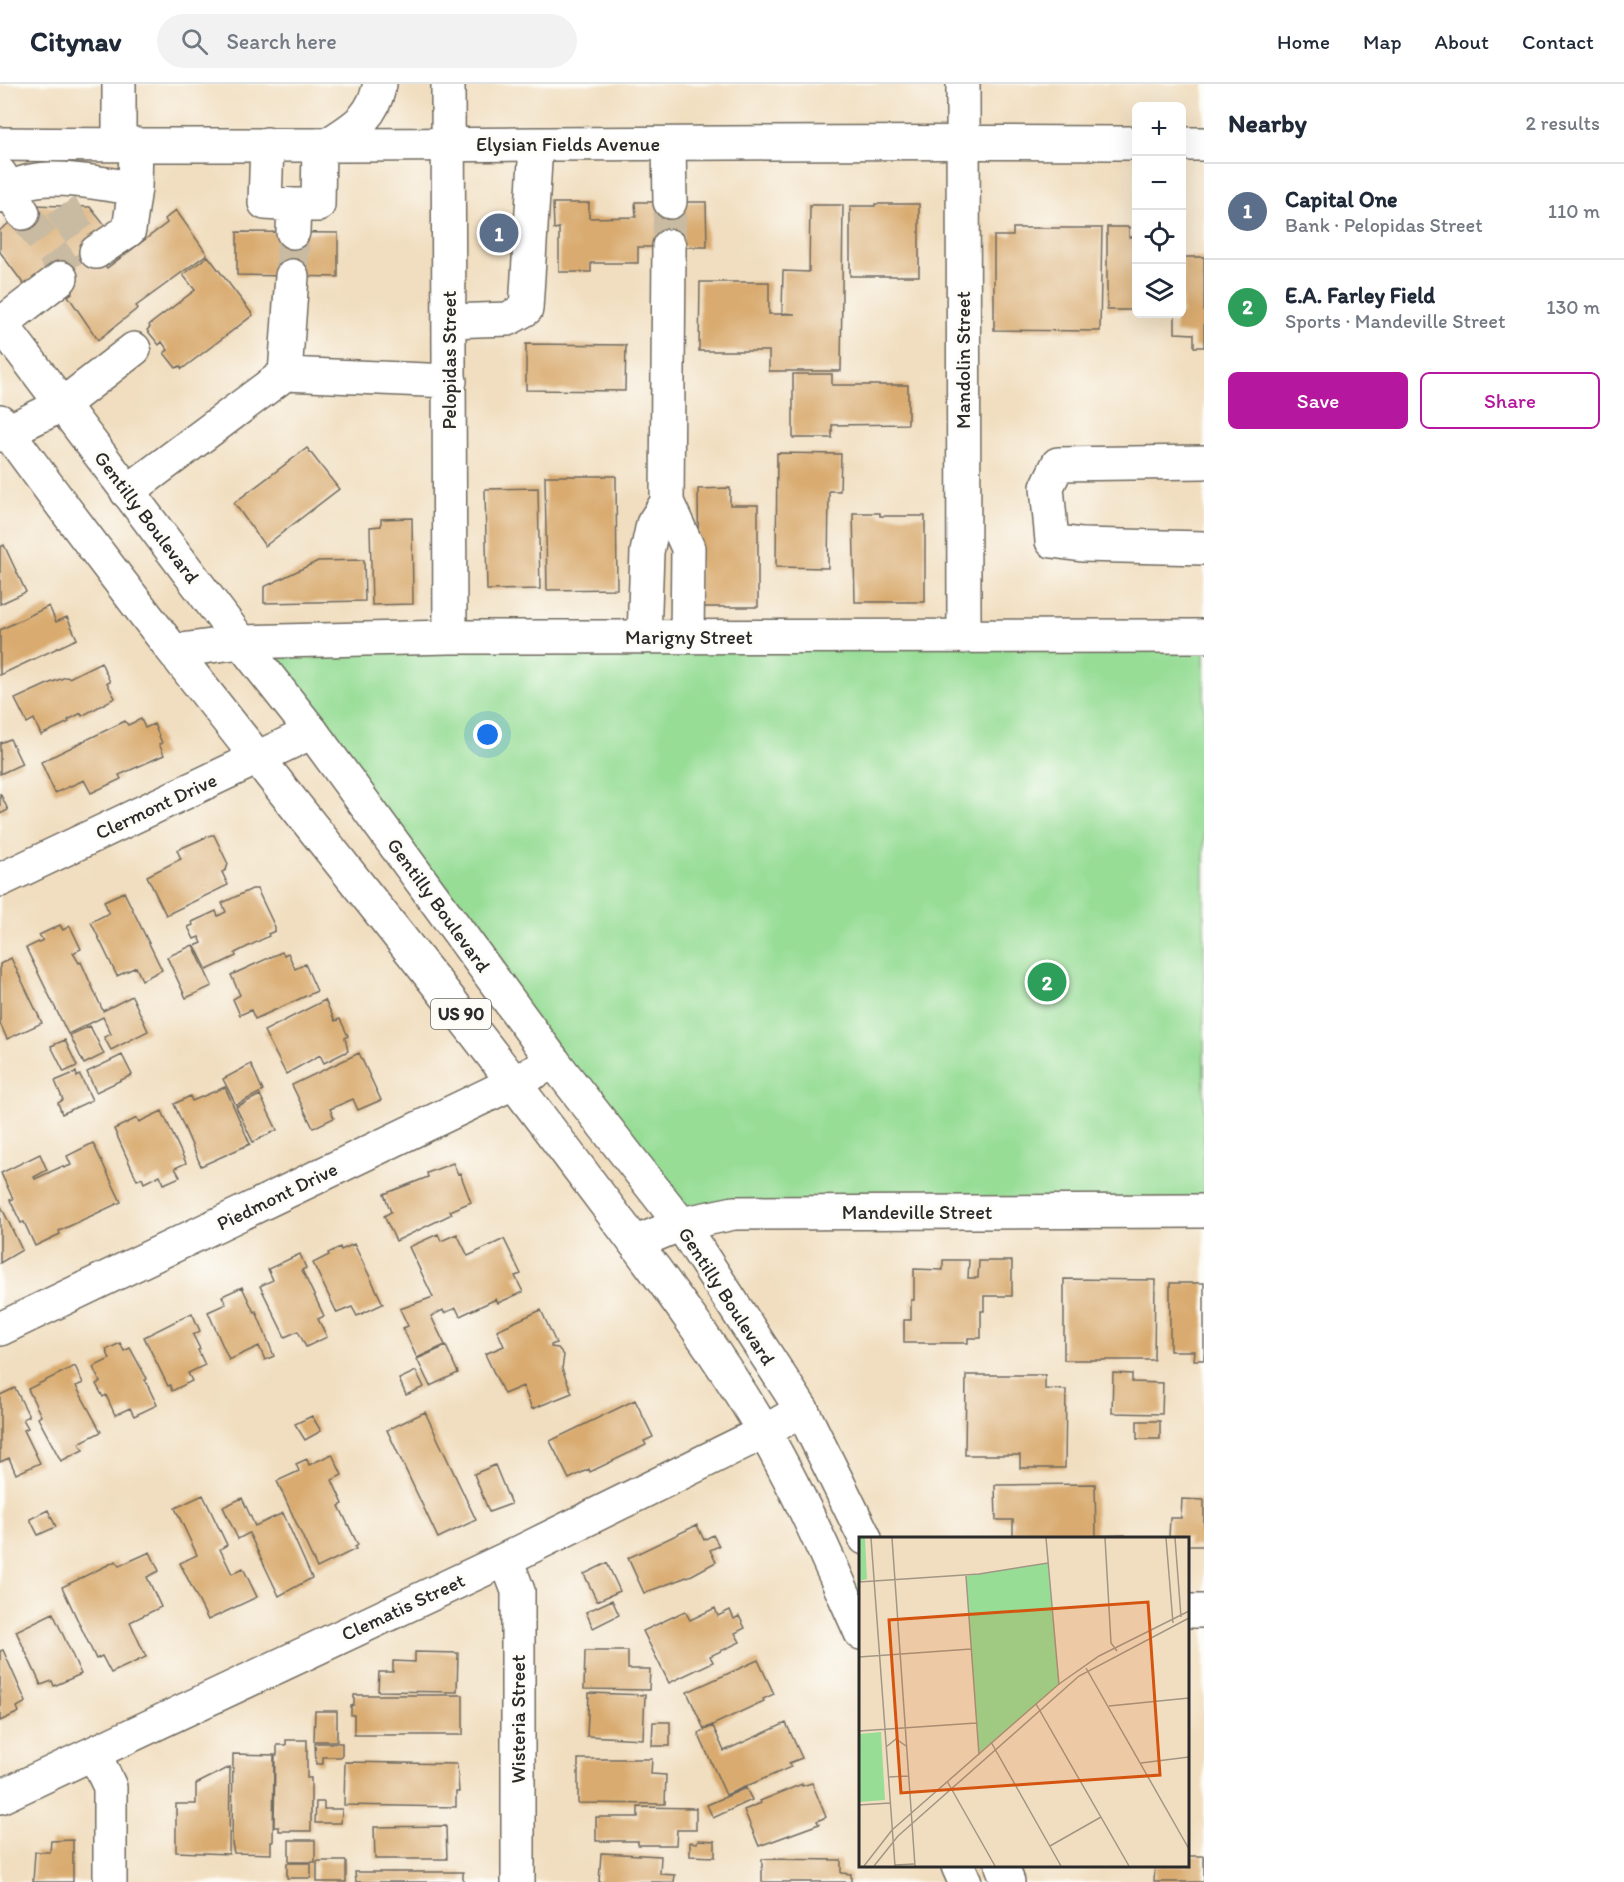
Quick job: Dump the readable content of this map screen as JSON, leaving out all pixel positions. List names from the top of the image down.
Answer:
{
  "streets": {
    "street": [
      "Elysian Fields Avenue",
      "Pelopidas Street",
      "Mandolin Street",
      "Gentilly Boulevard",
      "Marigny Street",
      "Clermont Drive",
      "US 90",
      "Piedmont Drive",
      "Mandeville Street",
      "Clematis Street",
      "Wisteria Street"
    ]
  },
  "crossings": [
    ["Elysian Fields Avenue", "Pelopidas Street"],
    ["Elysian Fields Avenue", "Mandolin Street"],
    ["Pelopidas Street", "Marigny Street"],
    ["Mandolin Street", "Marigny Street"],
    ["Gentilly Boulevard", "Marigny Street"],
    ["Gentilly Boulevard", "Clermont Drive"],
    ["Gentilly Boulevard", "Piedmont Drive"],
    ["Gentilly Boulevard", "Mandeville Street"],
    ["Gentilly Boulevard", "Clematis Street"],
    ["Clematis Street", "Wisteria Street"]
  ],
  "page": {
    "header": "Citynav",
    "search": "Search here",
    "nav": [
      "Home",
      "Map",
      "About",
      "Contact"
    ],
    "heading": ["Nearby", "2 results"],
    "map_buttons": ["+", "−"],
    "list": [
      {
        "mark": "1",
        "name": "Capital One",
        "note": "Bank · Pelopidas Street",
        "value": "110 m"
      },
      {
        "mark": "2",
        "name": "E.A. Farley Field",
        "note": "Sports · Mandeville Street",
        "value": "130 m"
      }
    ],
    "pins": ["1", "2"],
    "buttons": ["Save", "Share"]
  }
}
